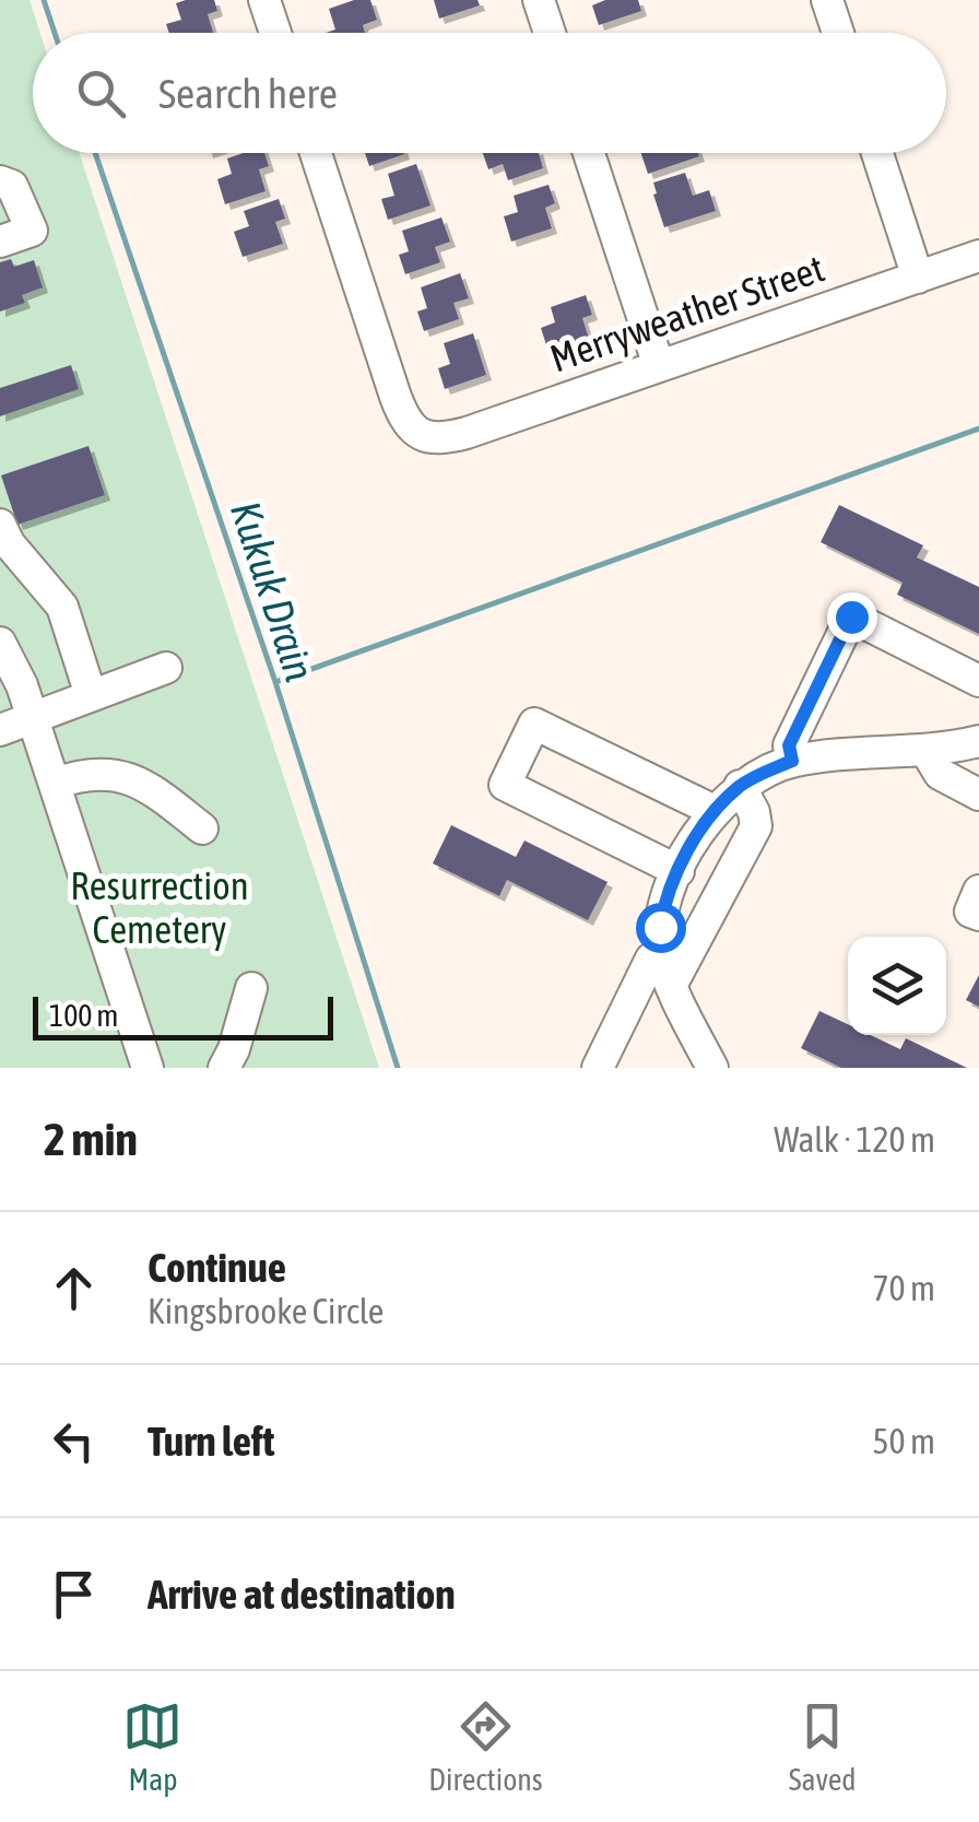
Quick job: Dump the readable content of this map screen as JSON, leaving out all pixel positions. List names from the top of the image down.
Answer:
{
  "streets": {
    "street": ["Merryweather Street"]
  },
  "water": ["Kukuk Drain"],
  "parks": ["Resurrection Cemetery"],
  "scale_bar": "100 m",
  "page": {
    "search": "Search here",
    "scale": "100 m",
    "heading": ["2 min", "Walk · 120 m"],
    "list": [
      ["Continue", "Kingsbrooke Circle", "70 m"],
      ["Turn left", "50 m"],
      "Arrive at destination"
    ],
    "nav": ["Map", "Directions", "Saved"]
  }
}
